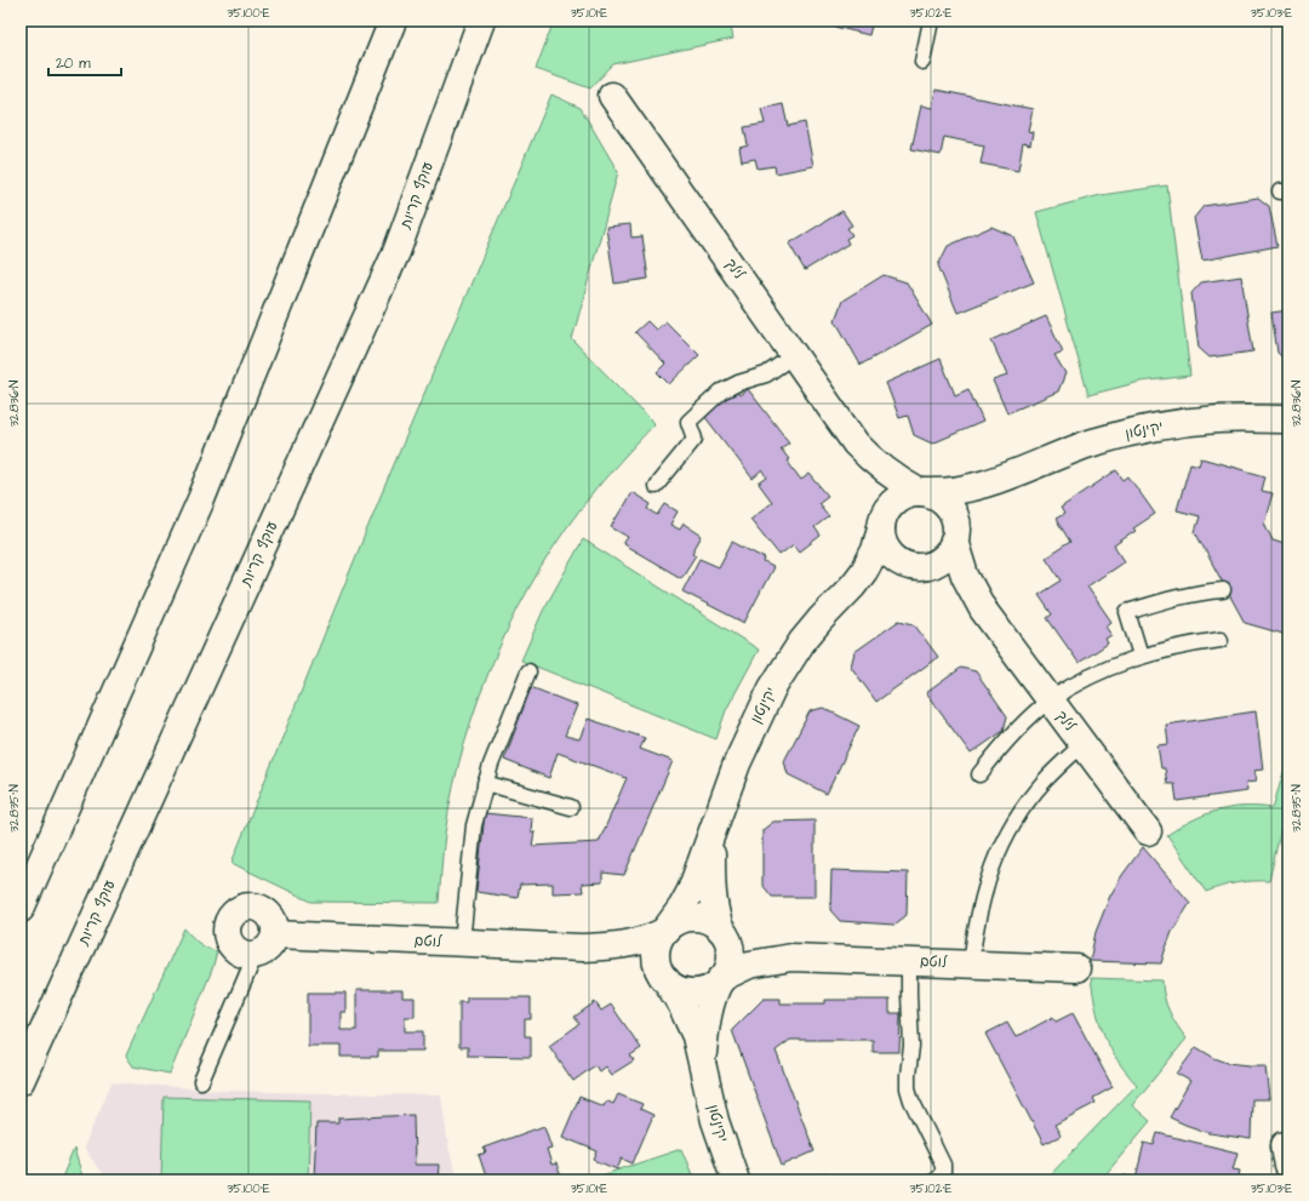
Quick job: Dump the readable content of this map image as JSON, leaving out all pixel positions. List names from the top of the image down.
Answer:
{
  "streets": {
    "main road": [
      "עוקף קריות",
      "לילך",
      "יקינטון",
      "לוטם"
    ]
  },
  "crossings": [
    ["לילך", "יקינטון"],
    ["יקינטון", "לוטם"]
  ],
  "scale_bar": "20 m",
  "coordinates": [
    "35.100°E",
    "35.101°E",
    "35.102°E",
    "35.103°E",
    "32.836°N",
    "32.835°N"
  ]
}
